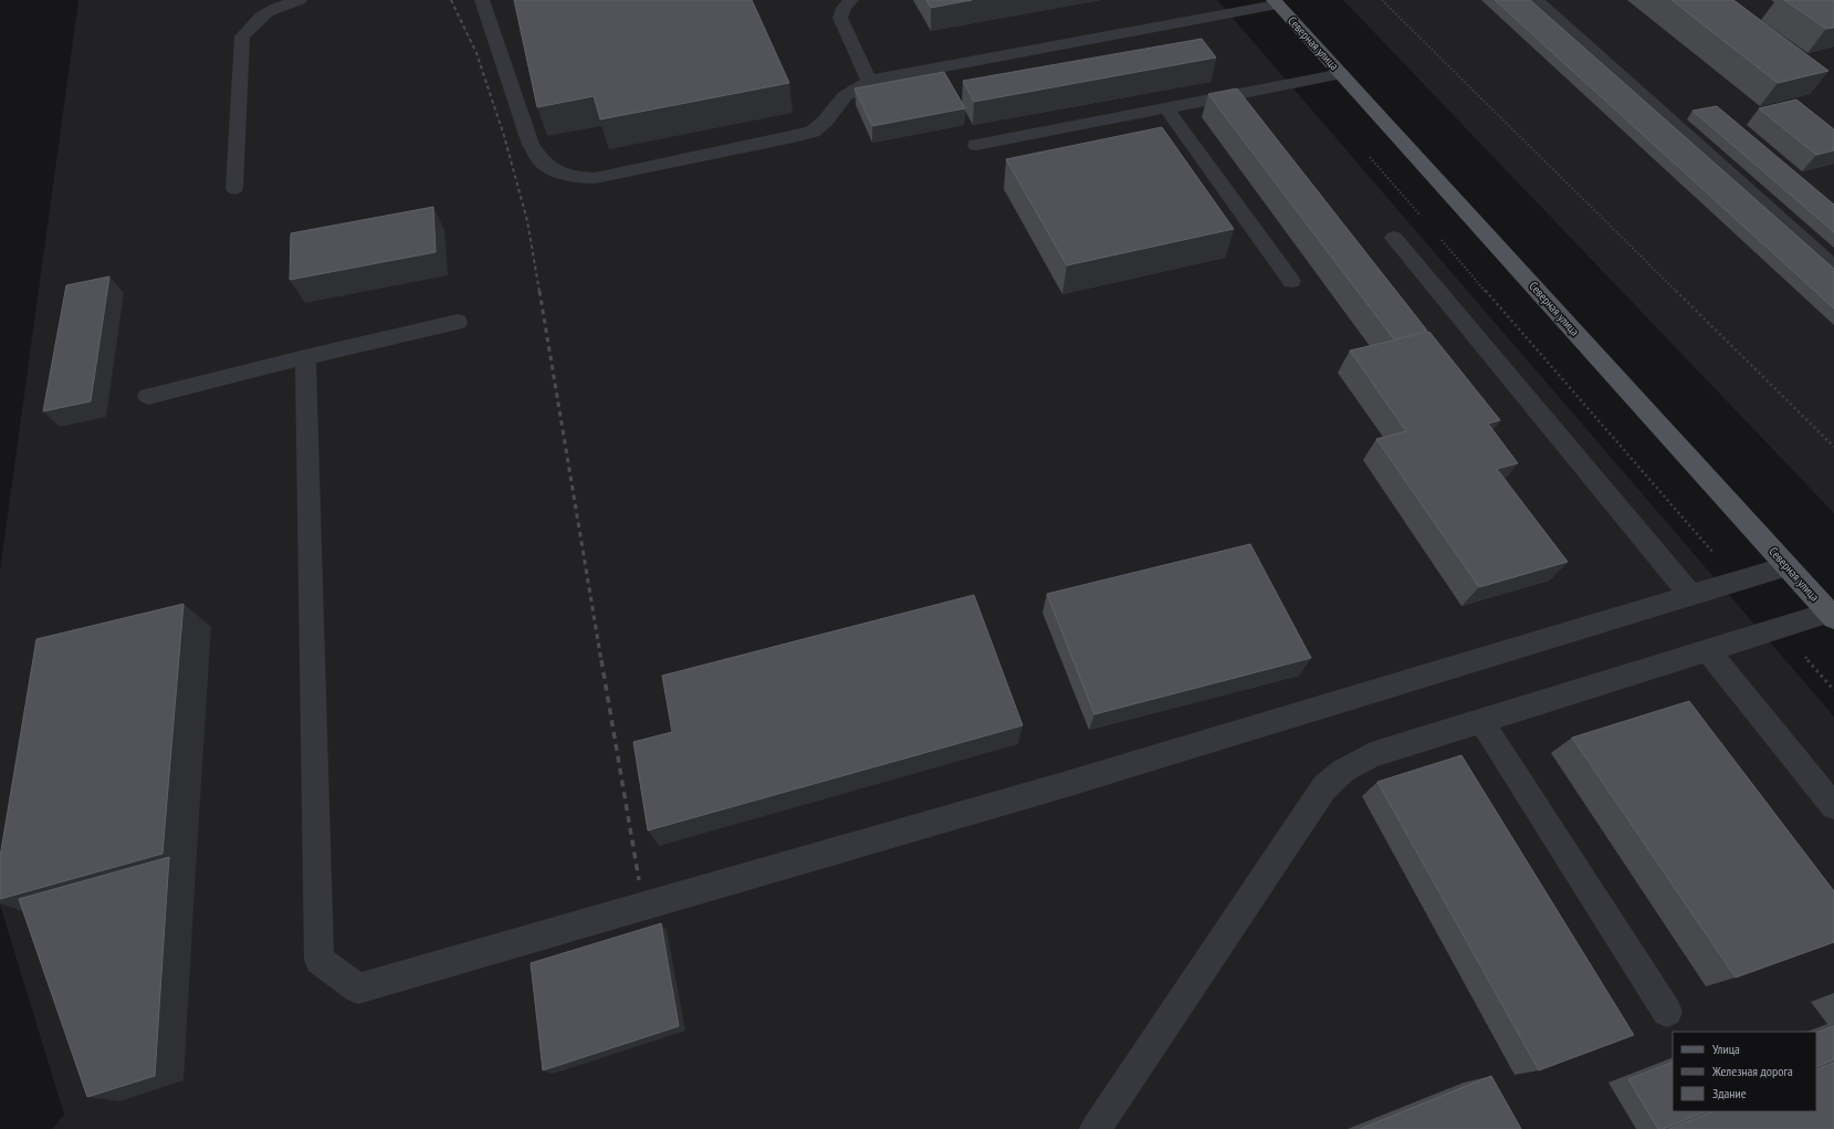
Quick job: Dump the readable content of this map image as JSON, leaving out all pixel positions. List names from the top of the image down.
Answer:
{
  "streets": {
    "main road": ["Северная улица"]
  },
  "legend": ["Улица", "Железная дорога", "Здание"]
}
